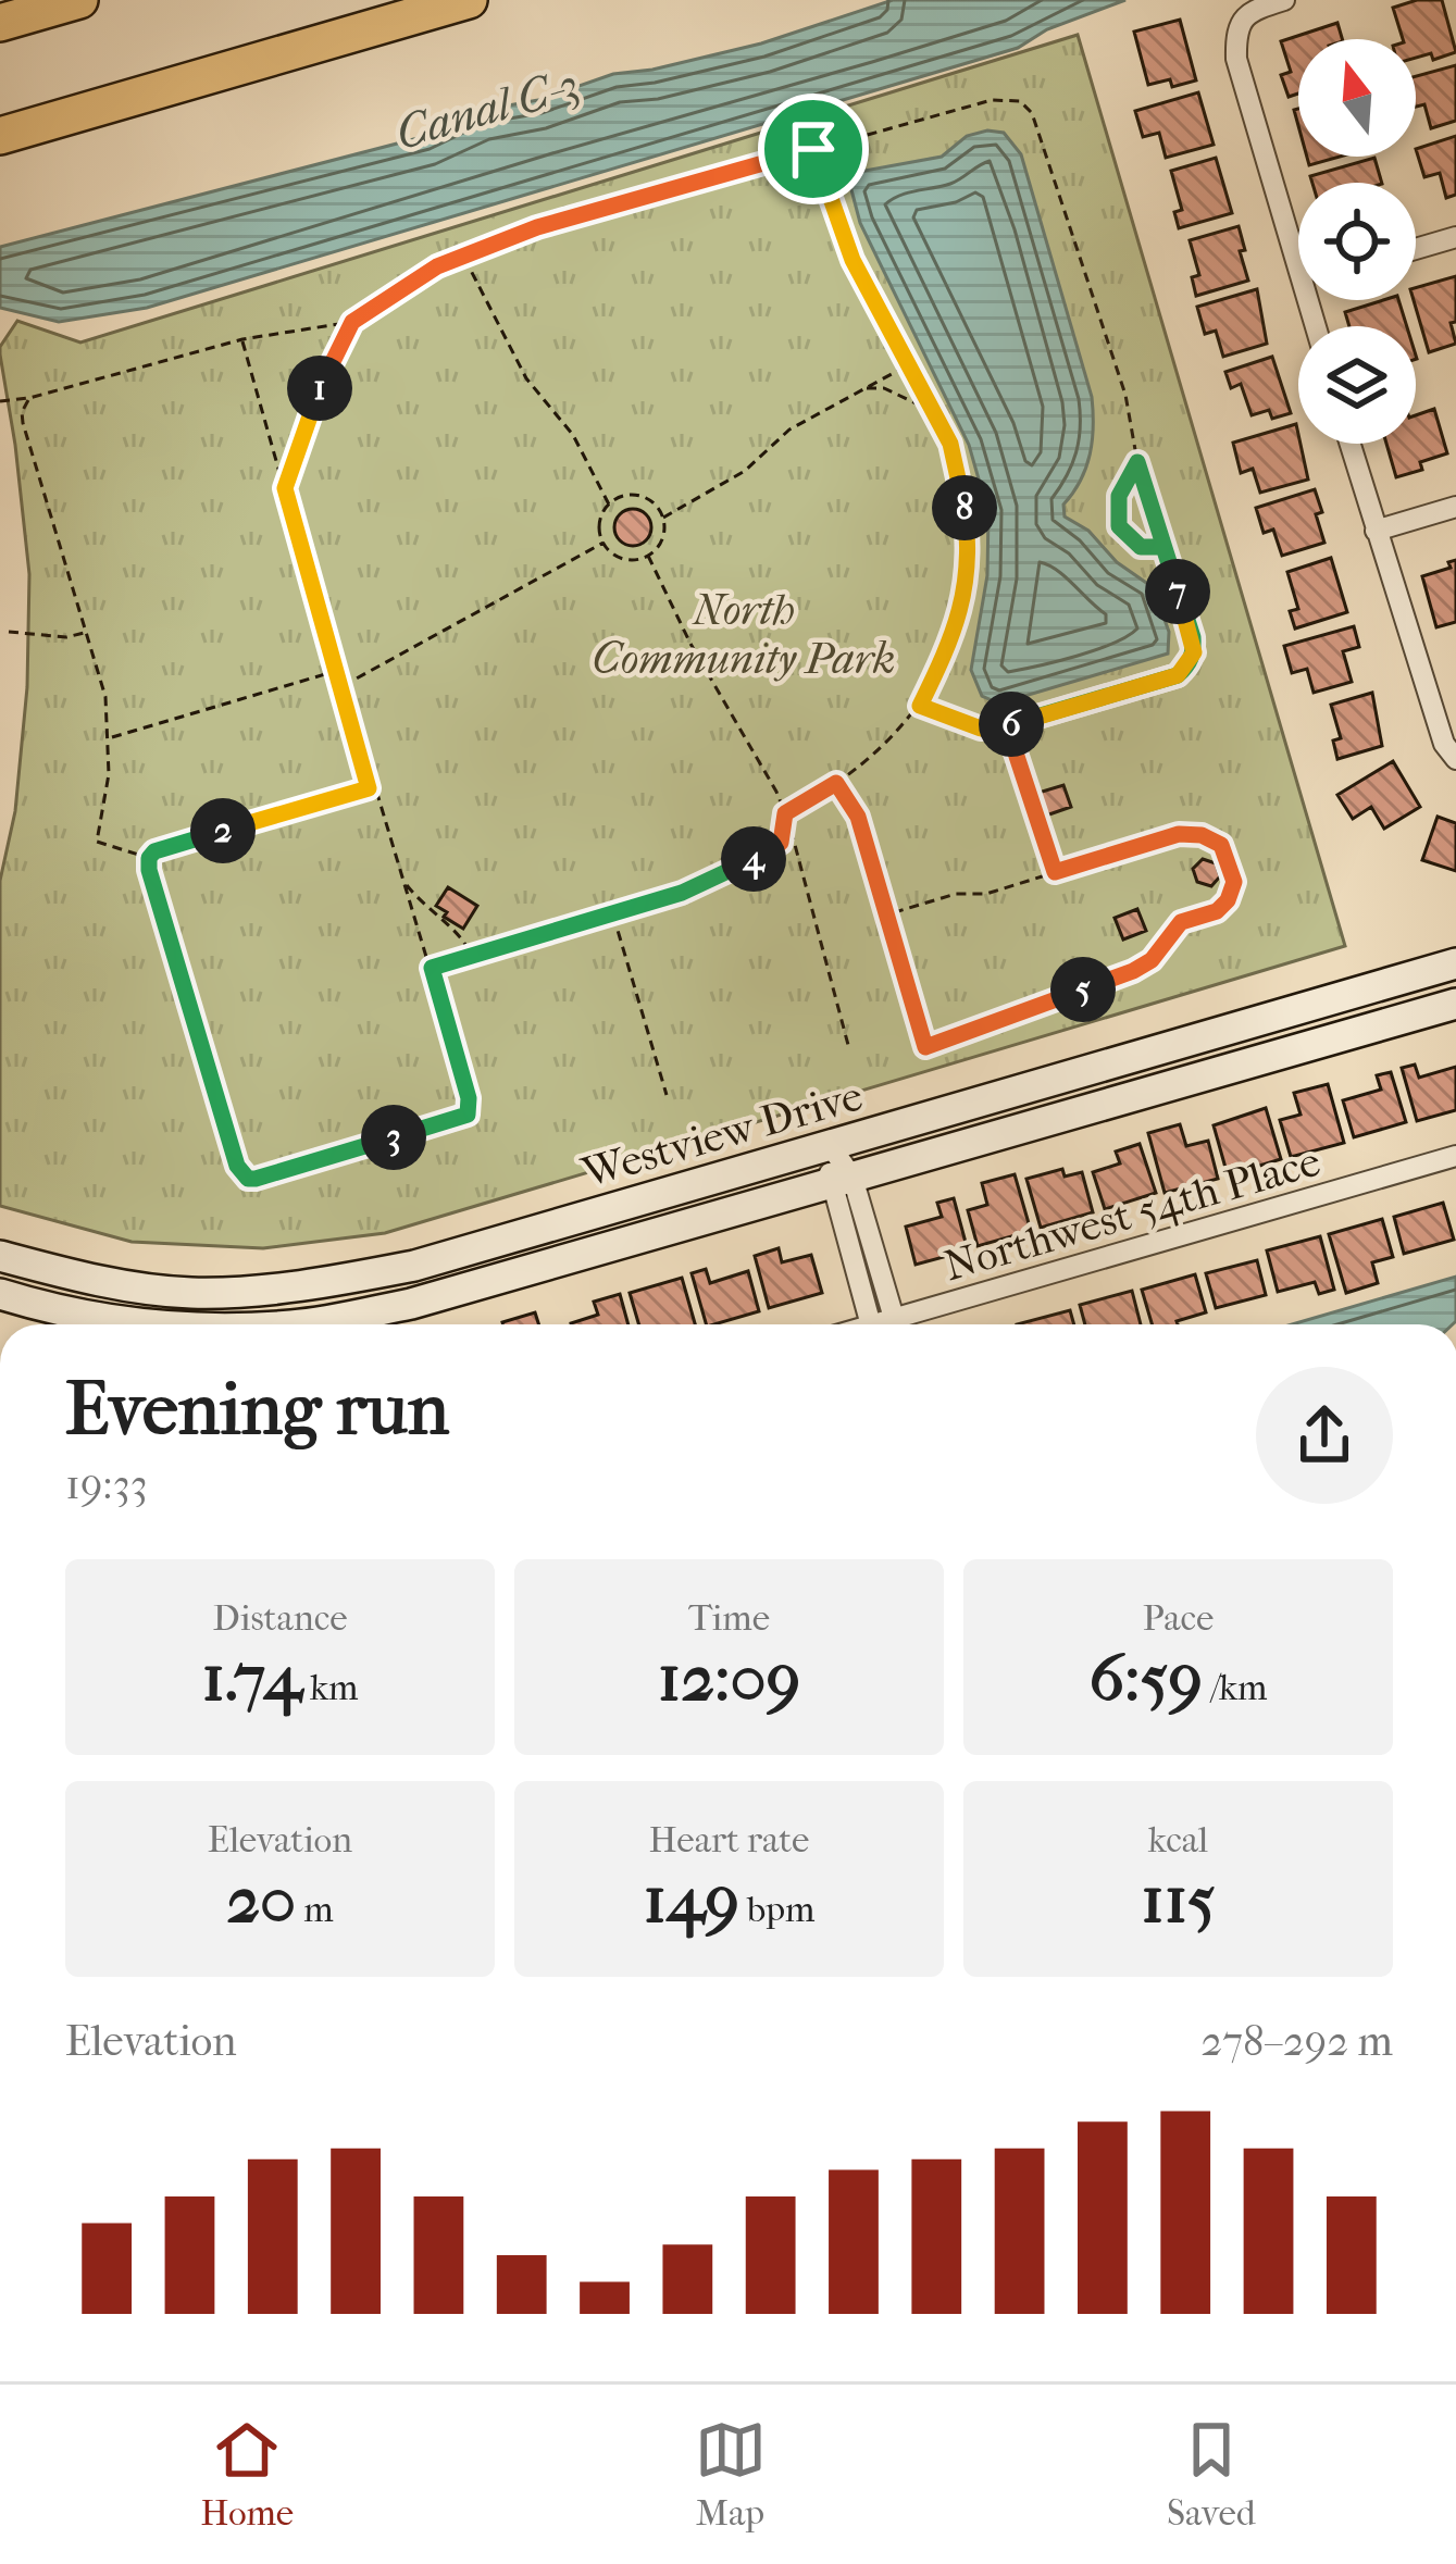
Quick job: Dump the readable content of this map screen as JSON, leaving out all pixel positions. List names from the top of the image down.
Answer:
{
  "streets": {
    "street": ["Westview Drive", "Northwest 54th Place"]
  },
  "water": ["Canal C-3"],
  "parks": ["North Community Park"],
  "north": "top",
  "page": {
    "pins": [
      "1",
      "8",
      "7",
      "6",
      "2",
      "4",
      "5",
      "3"
    ],
    "heading": ["Evening run", "19:33"],
    "stats": [
      ["Distance", "1.74 km"],
      ["Time", "12:09"],
      ["Pace", "6:59 /km"],
      ["Elevation", "20 m"],
      ["Heart rate", "149 bpm"],
      ["kcal", "115"]
    ],
    "chart": ["Elevation", "278–292 m"],
    "tabs": ["Home", "Map", "Saved"]
  }
}
